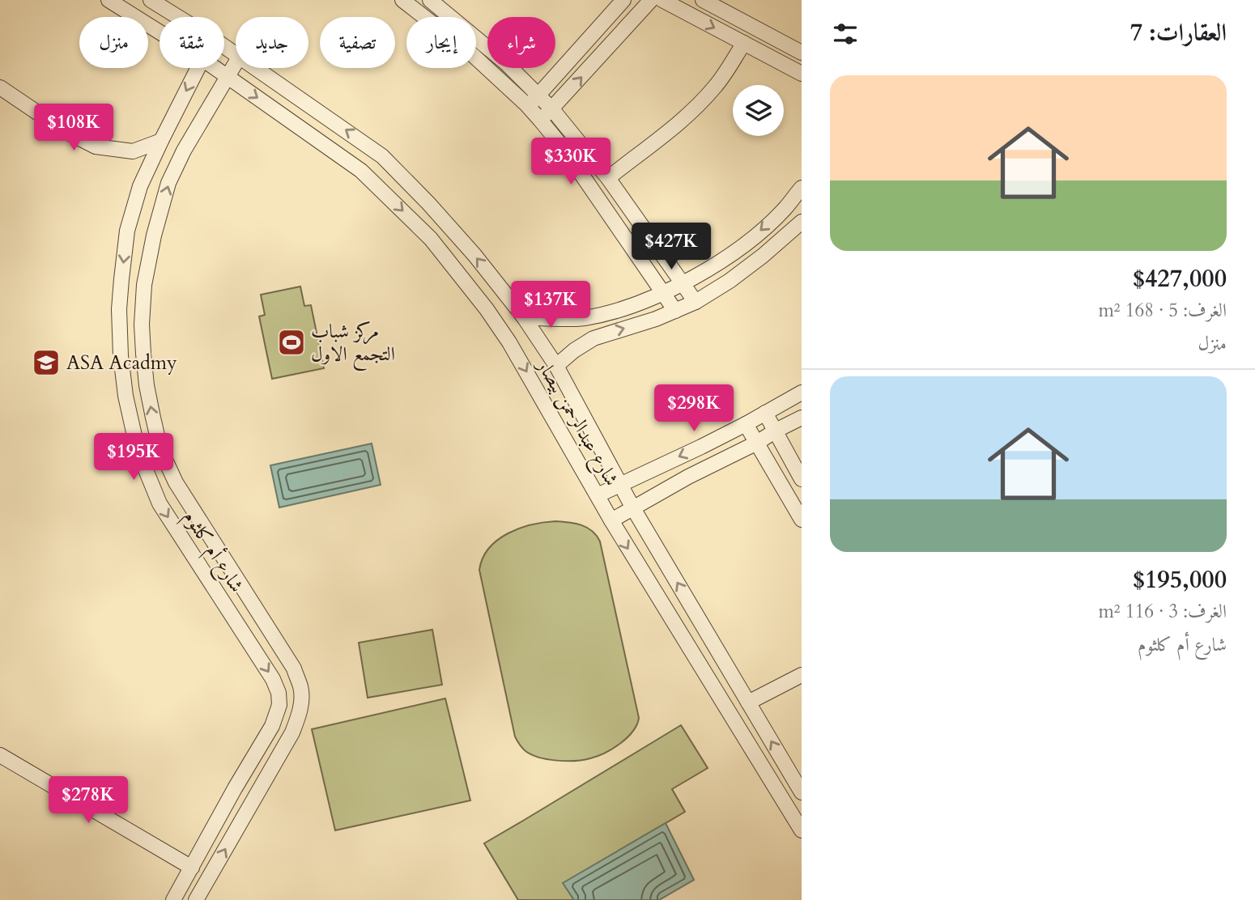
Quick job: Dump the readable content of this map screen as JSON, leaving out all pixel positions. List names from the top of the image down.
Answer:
{
  "streets": {
    "street": ["شارع عبدالرحمن بيصار", "شارع أم كلثوم"]
  },
  "crossings": [
    ["شارع عبدالرحمن بيصار", "شارع أم كلثوم"]
  ],
  "places": {
    "sports": ["مركز شباب التجمع الاول"],
    "school or university": ["ASA Acadmy"]
  },
  "page": {
    "heading": "العقارات: 7",
    "chip": [
      "شراء",
      "إيجار",
      "تصفية",
      "جديد",
      "شقة",
      "منزل"
    ],
    "list": [
      {
        "name": "$427,000",
        "note": "الغرف: 5 · 168 m² · منزل"
      },
      {
        "name": "$195,000",
        "note": "الغرف: 3 · 116 m² · شارع أم كلثوم"
      }
    ],
    "price": [
      "$108K",
      "$330K",
      "$427K",
      "$137K",
      "$298K",
      "$195K",
      "$278K"
    ]
  }
}
